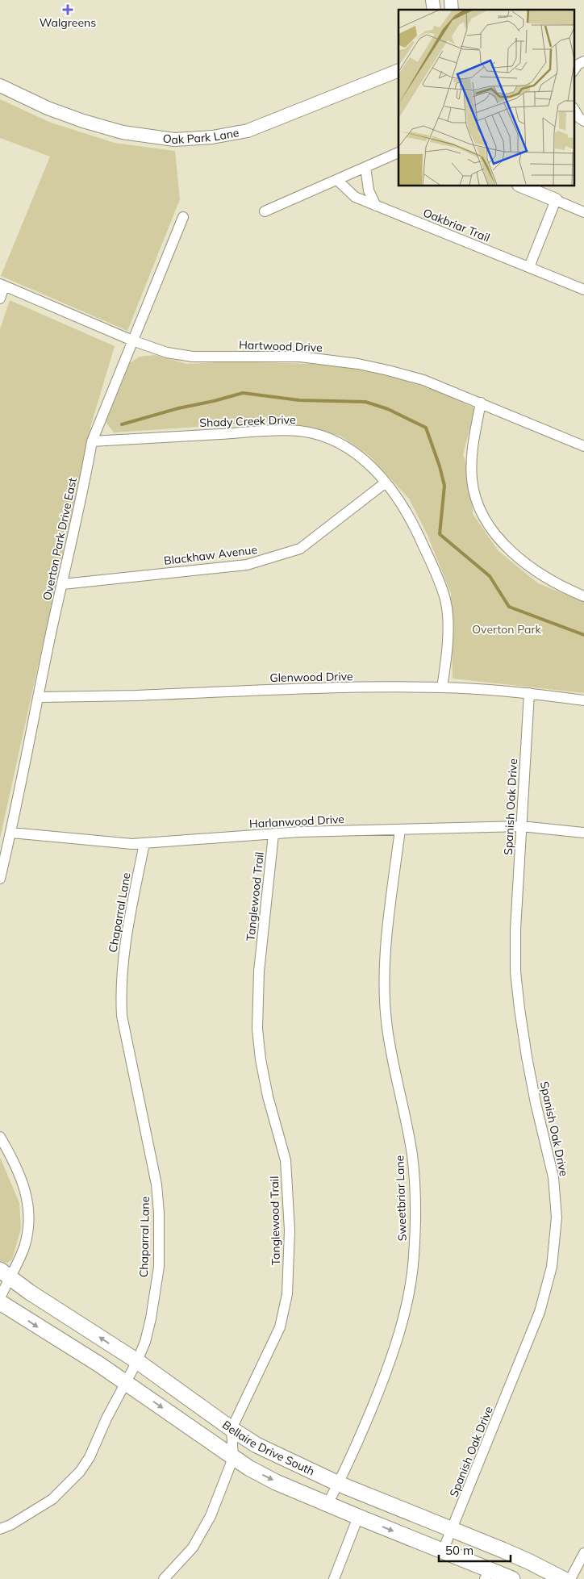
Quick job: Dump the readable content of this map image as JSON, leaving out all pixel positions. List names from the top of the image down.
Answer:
{
  "streets": {
    "main road": ["Bellaire Drive South"],
    "street": [
      "Oak Park Lane",
      "Oakbriar Trail",
      "Hartwood Drive",
      "Shady Creek Drive",
      "Overton Park Drive East",
      "Blackhaw Avenue",
      "Glenwood Drive",
      "Spanish Oak Drive",
      "Harlanwood Drive",
      "Tanglewood Trail",
      "Chaparral Lane",
      "Sweetbriar Lane"
    ]
  },
  "crossings": [
    ["Hartwood Drive", "Overton Park Drive East"],
    ["Shady Creek Drive", "Overton Park Drive East"],
    ["Shady Creek Drive", "Blackhaw Avenue"],
    ["Shady Creek Drive", "Glenwood Drive"],
    ["Overton Park Drive East", "Blackhaw Avenue"],
    ["Overton Park Drive East", "Glenwood Drive"],
    ["Overton Park Drive East", "Harlanwood Drive"],
    ["Glenwood Drive", "Spanish Oak Drive"],
    ["Spanish Oak Drive", "Harlanwood Drive"],
    ["Spanish Oak Drive", "Bellaire Drive South"],
    ["Harlanwood Drive", "Tanglewood Trail"],
    ["Harlanwood Drive", "Chaparral Lane"],
    ["Harlanwood Drive", "Sweetbriar Lane"],
    ["Tanglewood Trail", "Bellaire Drive South"],
    ["Chaparral Lane", "Bellaire Drive South"],
    ["Sweetbriar Lane", "Bellaire Drive South"]
  ],
  "parks": ["Overton Park"],
  "places": {
    "health": ["Walgreens"]
  },
  "scale_bar": "50 m"
}
